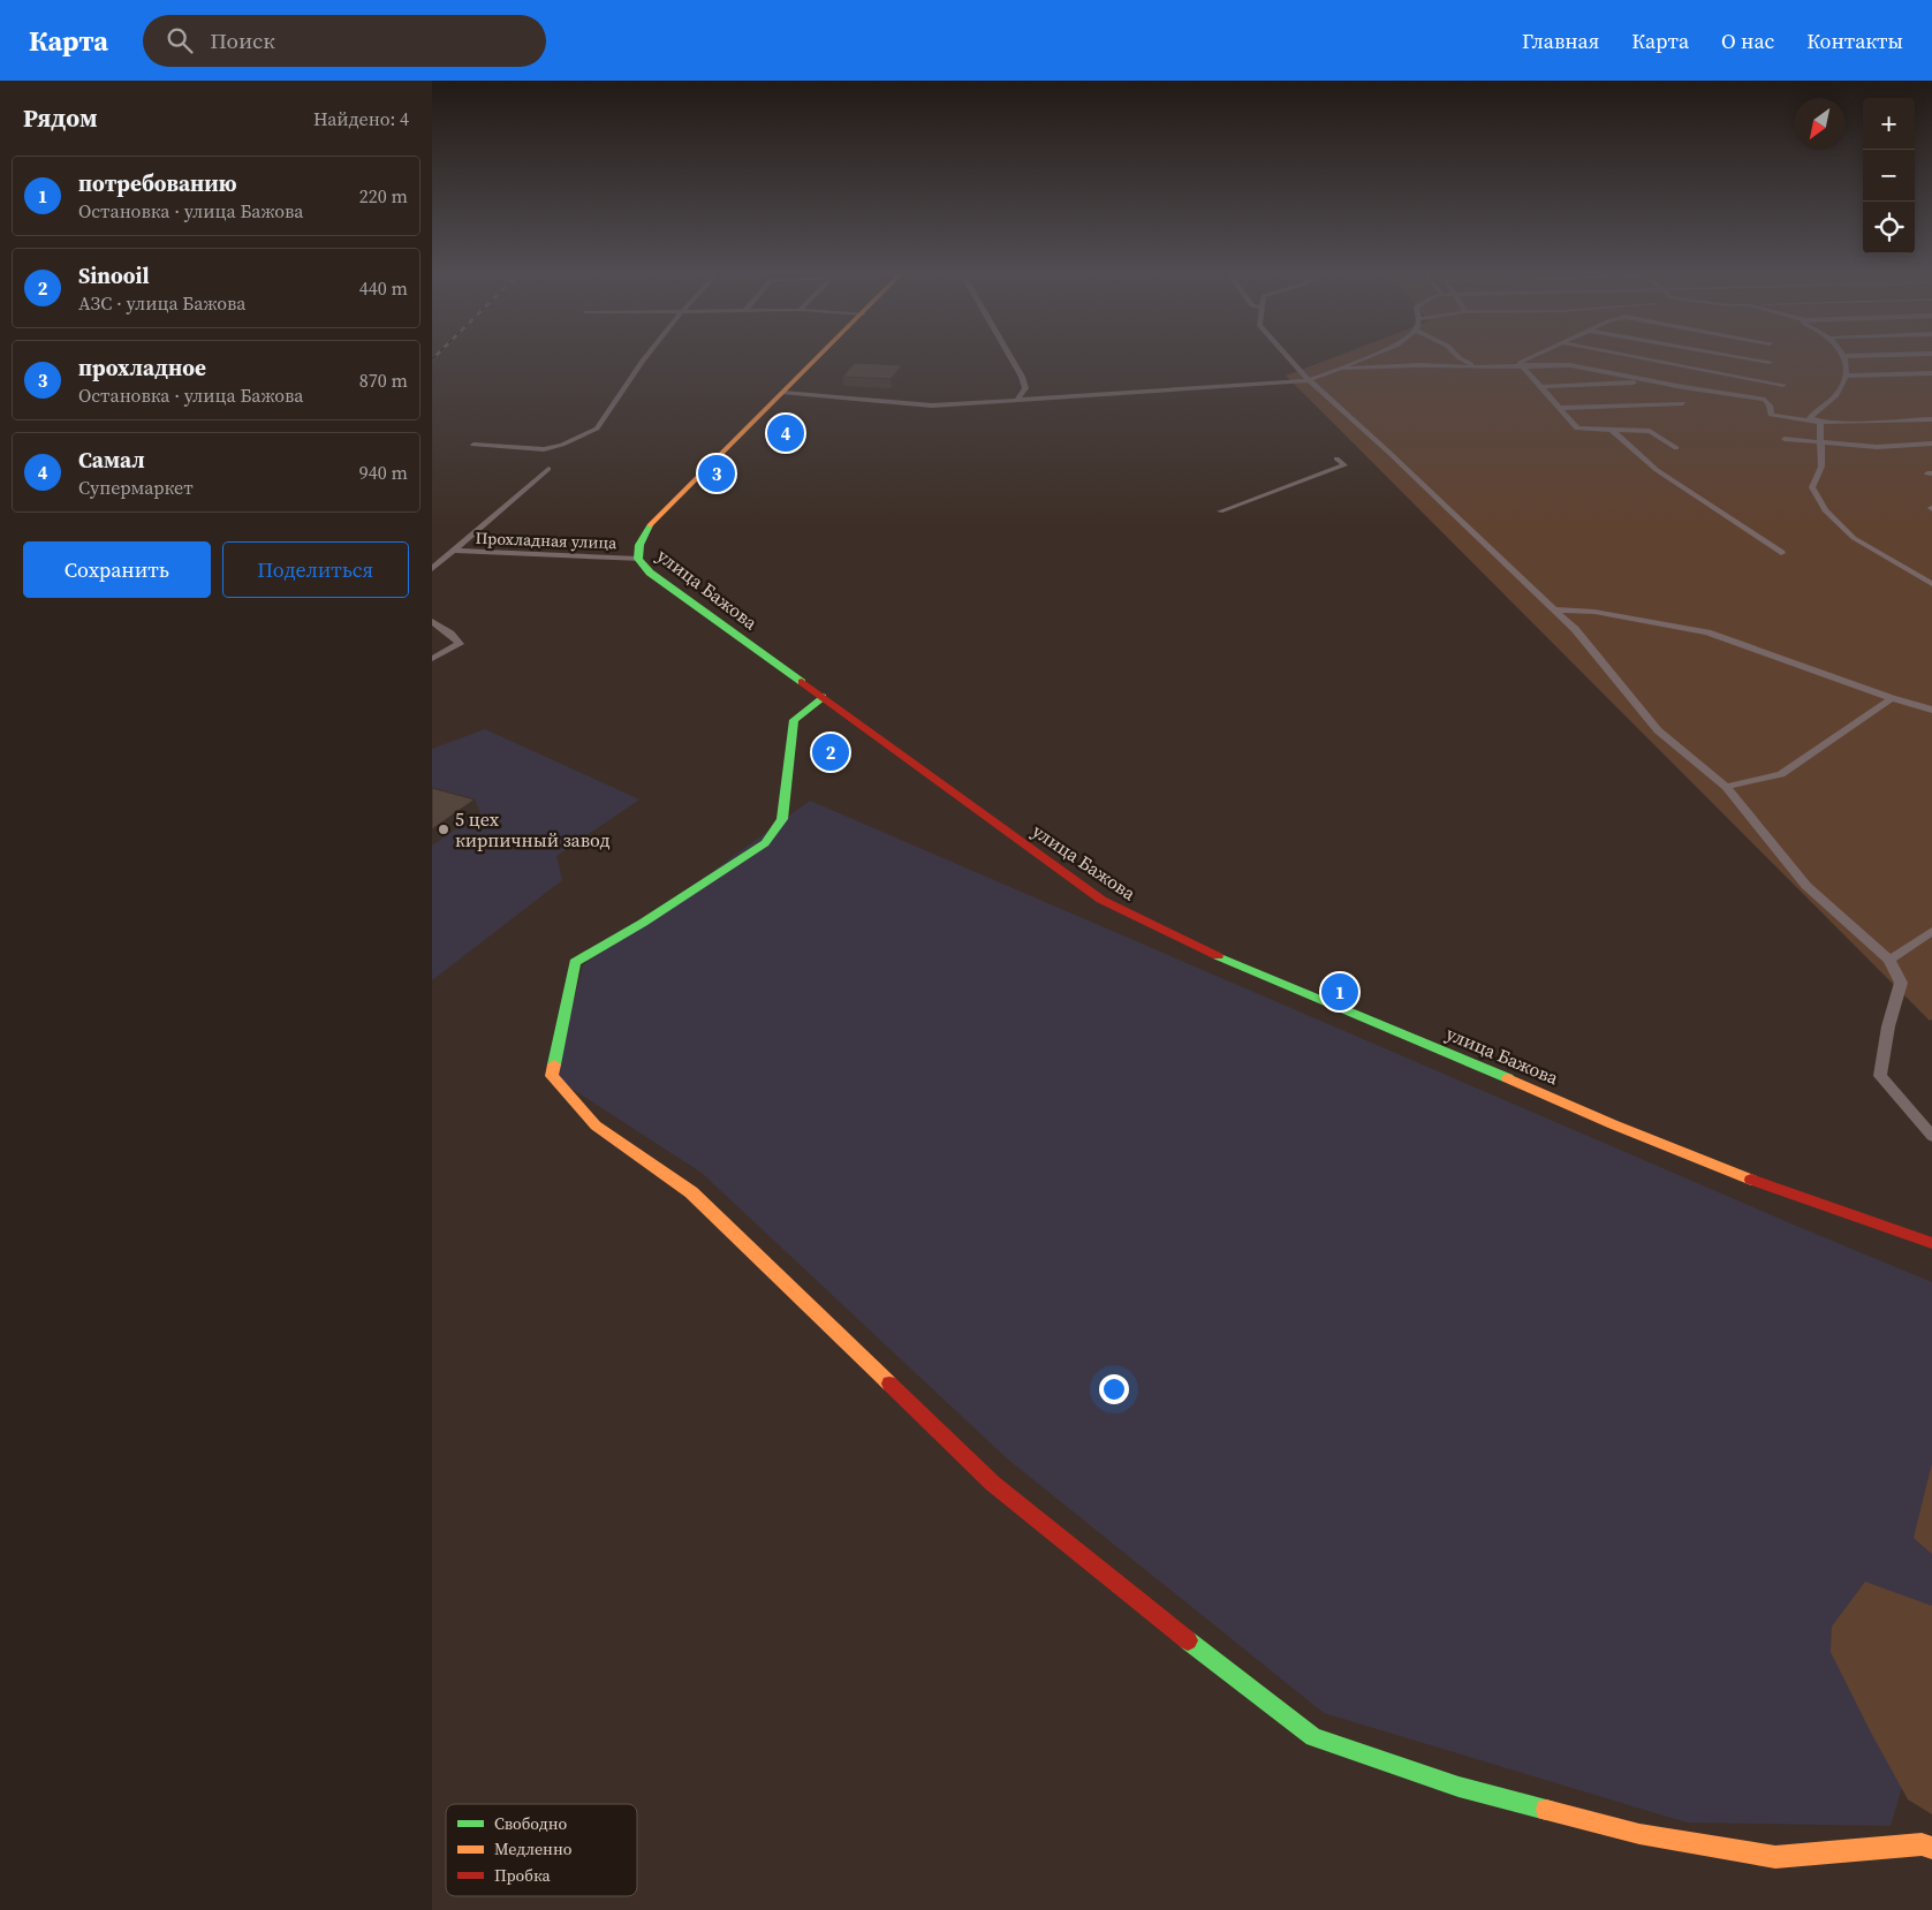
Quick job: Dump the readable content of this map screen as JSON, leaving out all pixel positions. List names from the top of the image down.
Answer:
{
  "streets": {
    "main road": ["улица Бажова"],
    "street": ["Прохладная улица"]
  },
  "crossings": [
    ["Прохладная улица", "улица Бажова"]
  ],
  "places": ["5 цех кирпичный завод"],
  "legend": ["Свободно", "Медленно", "Пробка"],
  "north": "bottom left",
  "page": {
    "header": "Карта",
    "search": "Поиск",
    "nav": [
      "Главная",
      "Карта",
      "О нас",
      "Контакты"
    ],
    "heading": ["Рядом", "Найдено: 4"],
    "map_buttons": ["+", "−"],
    "list": [
      {
        "mark": "1",
        "name": "потребованию",
        "note": "Остановка · улица Бажова",
        "value": "220 m"
      },
      {
        "mark": "2",
        "name": "Sinooil",
        "note": "АЗС · улица Бажова",
        "value": "440 m"
      },
      {
        "mark": "3",
        "name": "прохладное",
        "note": "Остановка · улица Бажова",
        "value": "870 m"
      },
      {
        "mark": "4",
        "name": "Самал",
        "note": "Супермаркет",
        "value": "940 m"
      }
    ],
    "pins": [
      "4",
      "3",
      "2",
      "1"
    ],
    "buttons": ["Сохранить", "Поделиться"]
  }
}
